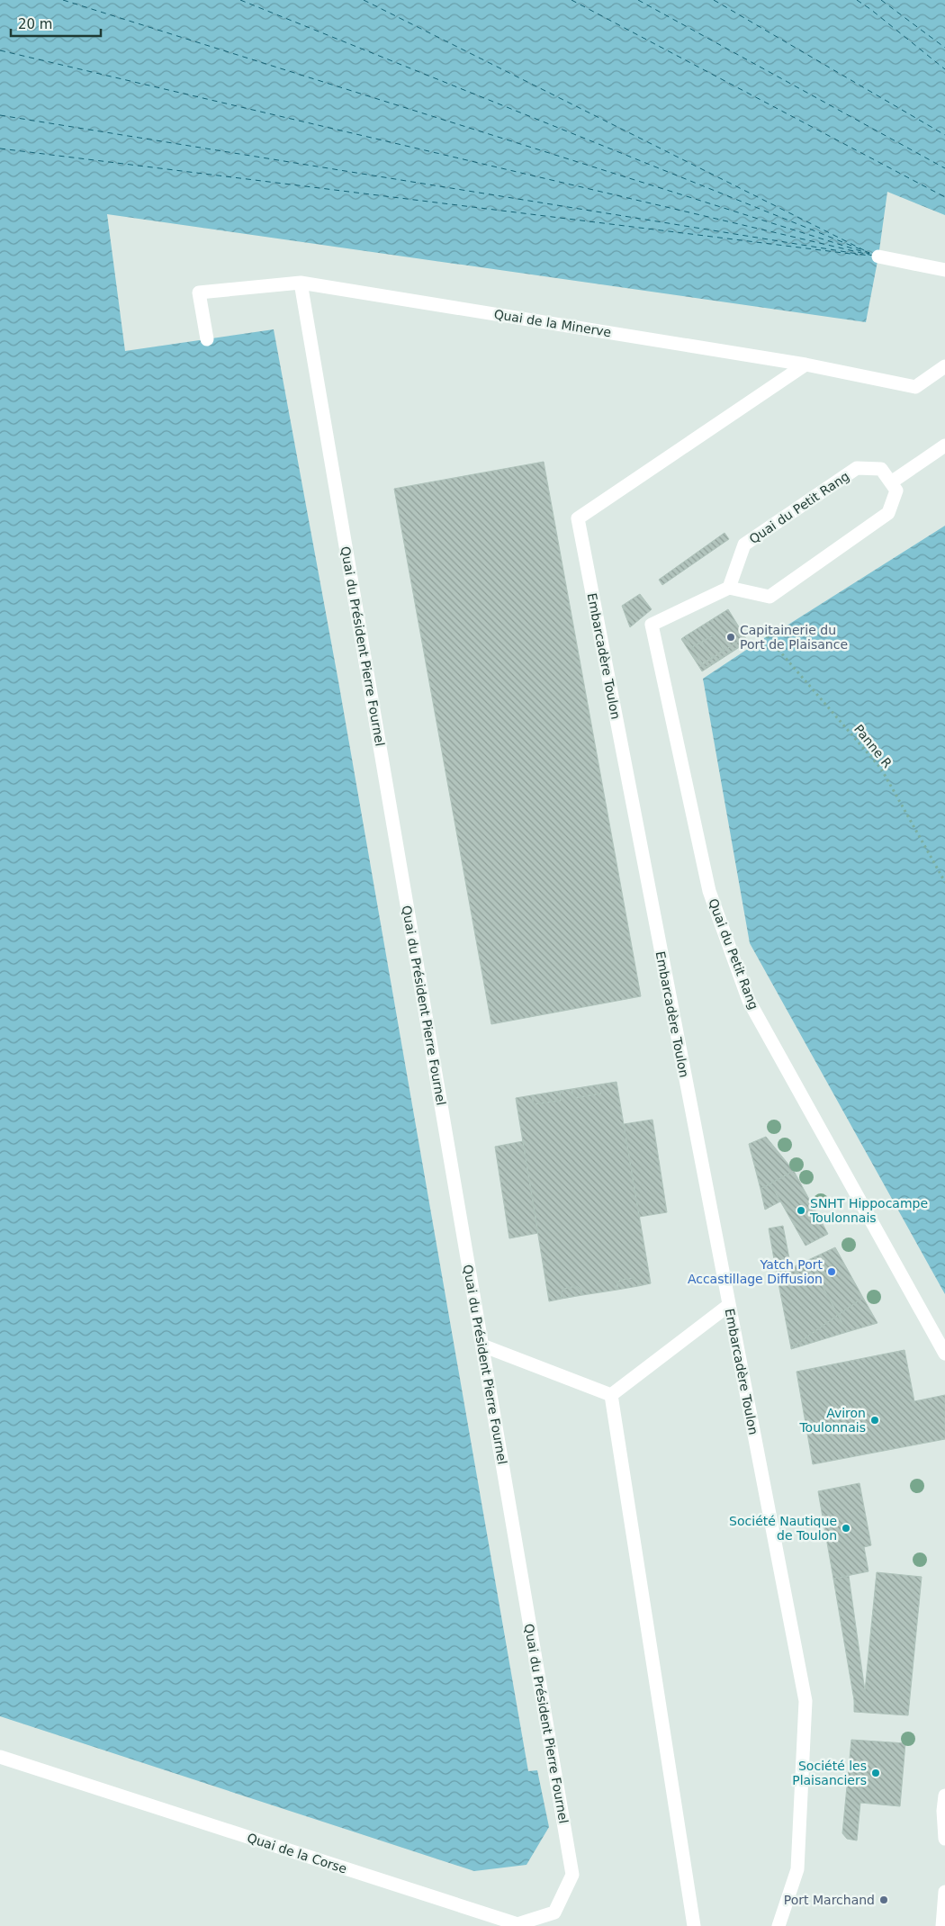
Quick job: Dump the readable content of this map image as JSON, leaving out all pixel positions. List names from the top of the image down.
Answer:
{
  "streets": {
    "lane": [
      "Quai de la Minerve",
      "Quai du Petit Rang",
      "Quai du Président Pierre Fournel",
      "Embarcadère Toulon",
      "Quai de la Corse"
    ],
    "path": ["Panne R"]
  },
  "crossings": [
    ["Quai de la Minerve", "Quai du Président Pierre Fournel"],
    ["Quai de la Minerve", "Embarcadère Toulon"],
    ["Quai du Président Pierre Fournel", "Quai de la Corse"]
  ],
  "places": [
    "Capitainerie du Port de Plaisance",
    "SNHT Hippocampe Toulonnais",
    "Yatch Port Accastillage Diffusion",
    "Aviron Toulonnais",
    "Société Nautique de Toulon",
    "Société les Plaisanciers",
    "Port Marchand"
  ],
  "scale_bar": "20 m"
}
